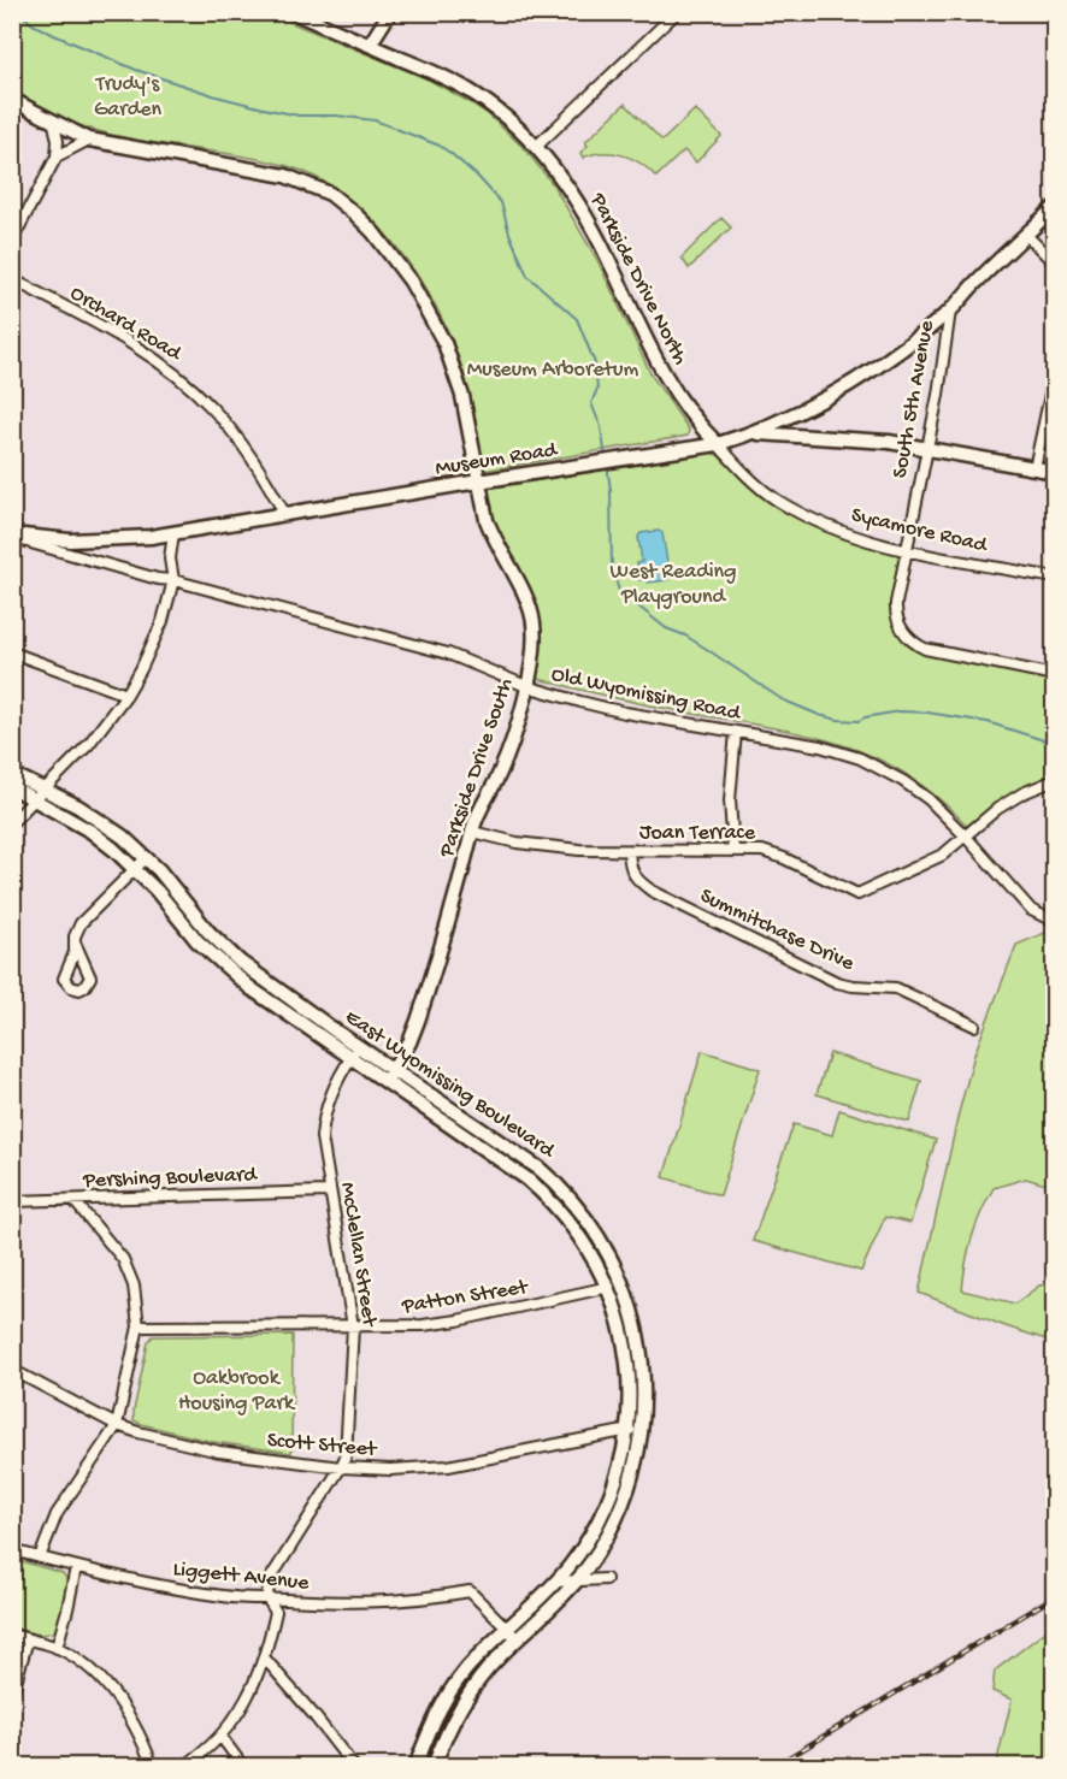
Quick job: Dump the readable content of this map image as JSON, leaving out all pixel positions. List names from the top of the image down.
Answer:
{
  "streets": {
    "street": [
      "Parkside Drive North",
      "Orchard Road",
      "South 5th Avenue",
      "Museum Road",
      "Sycamore Road",
      "Old Wyomissing Road",
      "Parkside Drive South",
      "Joan Terrace",
      "Summitchase Drive",
      "East Wyomissing Boulevard",
      "Pershing Boulevard",
      "McClellan Street",
      "Patton Street",
      "Scott Street",
      "Liggett Avenue"
    ]
  },
  "crossings": [
    ["Parkside Drive North", "Museum Road"],
    ["Parkside Drive North", "Sycamore Road"],
    ["Orchard Road", "Museum Road"],
    ["South 5th Avenue", "Museum Road"],
    ["South 5th Avenue", "Sycamore Road"],
    ["Museum Road", "Sycamore Road"],
    ["Museum Road", "Old Wyomissing Road"],
    ["Museum Road", "Parkside Drive South"],
    ["Old Wyomissing Road", "Parkside Drive South"],
    ["Old Wyomissing Road", "Joan Terrace"],
    ["Parkside Drive South", "Joan Terrace"],
    ["Parkside Drive South", "East Wyomissing Boulevard"],
    ["Joan Terrace", "Summitchase Drive"],
    ["East Wyomissing Boulevard", "McClellan Street"],
    ["East Wyomissing Boulevard", "Patton Street"],
    ["East Wyomissing Boulevard", "Scott Street"],
    ["East Wyomissing Boulevard", "Liggett Avenue"],
    ["Pershing Boulevard", "McClellan Street"],
    ["McClellan Street", "Patton Street"],
    ["McClellan Street", "Scott Street"],
    ["McClellan Street", "Liggett Avenue"]
  ],
  "parks": [
    "Trudy's Garden",
    "Museum Arboretum",
    "West Reading Playground",
    "Oakbrook Housing Park"
  ]
}
